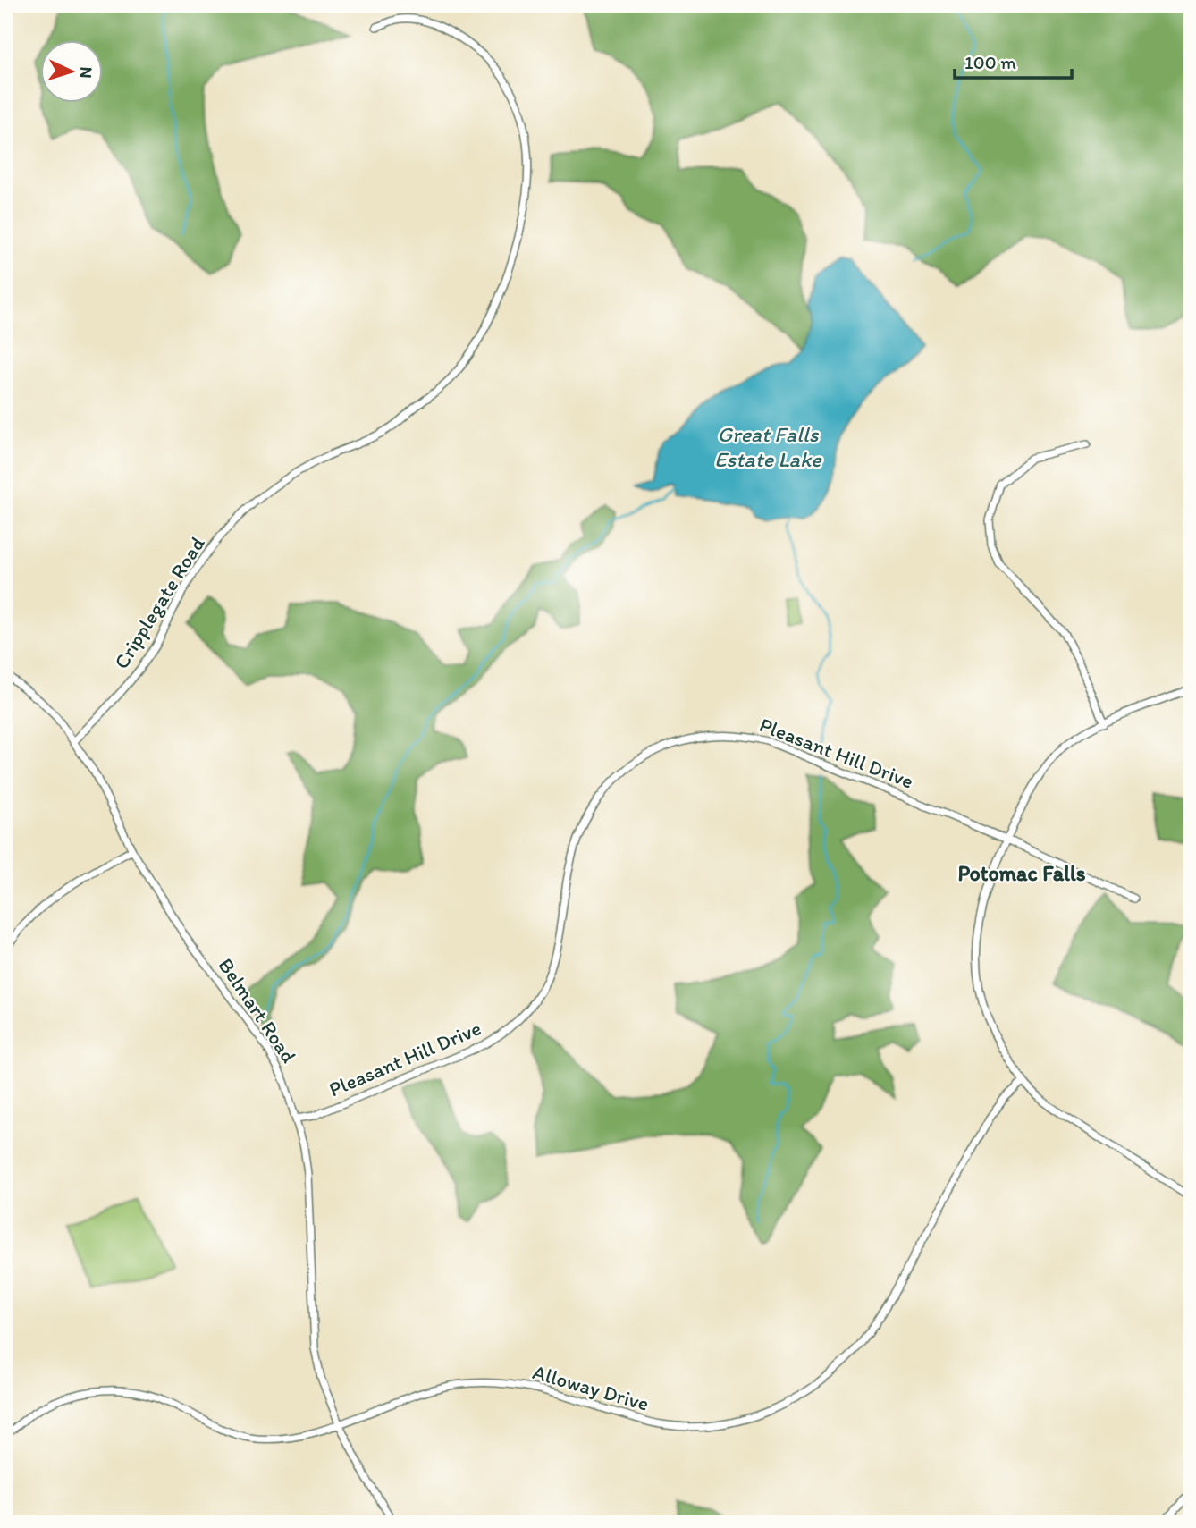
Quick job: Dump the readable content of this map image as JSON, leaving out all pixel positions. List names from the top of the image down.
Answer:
{
  "streets": {
    "street": [
      "Cripplegate Road",
      "Pleasant Hill Drive",
      "Belmart Road",
      "Alloway Drive"
    ]
  },
  "crossings": [
    ["Cripplegate Road", "Belmart Road"],
    ["Pleasant Hill Drive", "Belmart Road"],
    ["Belmart Road", "Alloway Drive"]
  ],
  "districts": ["Potomac Falls"],
  "water": ["Great Falls Estate Lake"],
  "scale_bar": "100 m",
  "north": "right"
}
